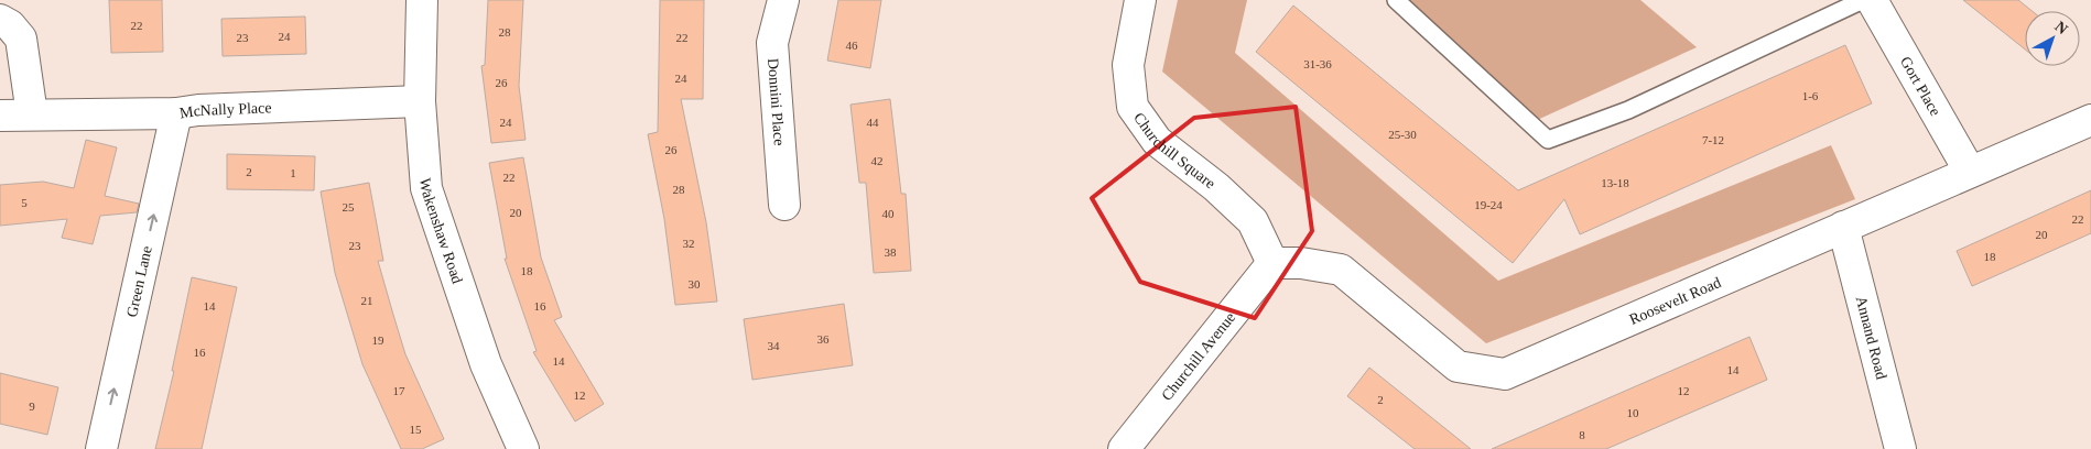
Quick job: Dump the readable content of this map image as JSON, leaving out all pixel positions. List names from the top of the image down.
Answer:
{
  "streets": {
    "street": [
      "Gort Place",
      "Donnini Place",
      "McNally Place",
      "Churchill Square",
      "Wakenshaw Road",
      "Green Lane",
      "Roosevelt Road",
      "Annand Road",
      "Churchill Avenue"
    ]
  },
  "crossings": [
    ["Gort Place", "Roosevelt Road"],
    ["McNally Place", "Wakenshaw Road"],
    ["McNally Place", "Green Lane"],
    ["Churchill Square", "Roosevelt Road"],
    ["Churchill Square", "Churchill Avenue"],
    ["Roosevelt Road", "Annand Road"],
    ["Roosevelt Road", "Churchill Avenue"]
  ],
  "one_way": ["Green Lane"],
  "house_numbers": [
    "22",
    "28",
    "24",
    "23",
    "22",
    "46",
    "31-36",
    "24",
    "26",
    "1-6",
    "24",
    "44",
    "25-30",
    "7-12",
    "26",
    "42",
    "2",
    "1",
    "22",
    "13-18",
    "28",
    "5",
    "19-24",
    "25",
    "20",
    "40",
    "22",
    "20",
    "32",
    "23",
    "38",
    "18",
    "18",
    "30",
    "21",
    "14",
    "16",
    "36",
    "19",
    "34",
    "16",
    "14",
    "14",
    "17",
    "12",
    "12",
    "2",
    "9",
    "10",
    "15",
    "8"
  ],
  "north": "top right"
}
